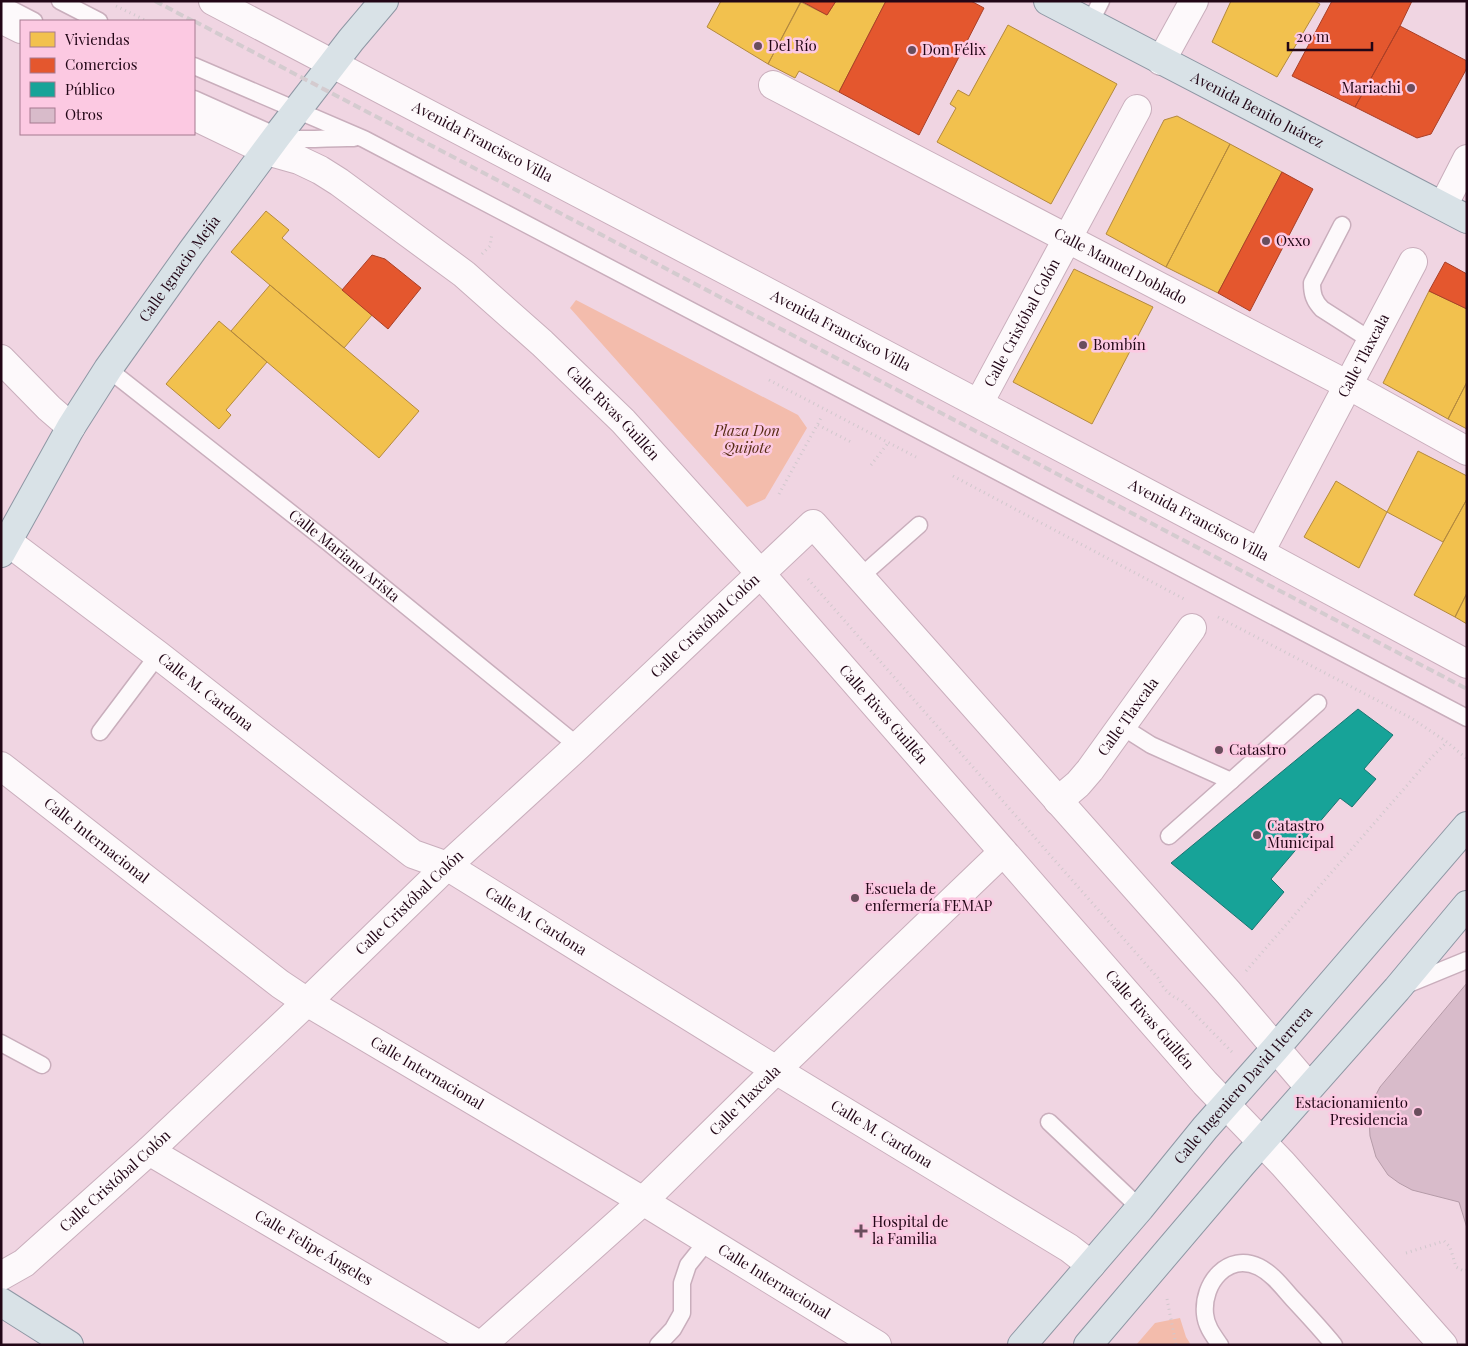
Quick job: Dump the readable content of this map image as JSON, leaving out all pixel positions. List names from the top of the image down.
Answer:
{
  "streets": {
    "main road": ["Avenida Benito Juárez", "Calle Ignacio Mejía", "Calle Ingeniero David Herrera"],
    "street": [
      "Avenida Francisco Villa",
      "Calle Manuel Doblado",
      "Calle Cristóbal Colón",
      "Calle Tlaxcala",
      "Calle Rivas Guillén",
      "Calle M. Cardona",
      "Calle Internacional",
      "Calle Felipe Ángeles"
    ],
    "lane": ["Calle Mariano Arista"]
  },
  "crossings": [
    ["Avenida Francisco Villa", "Calle Ignacio Mejía"],
    ["Avenida Francisco Villa", "Calle Cristóbal Colón"],
    ["Avenida Francisco Villa", "Calle Tlaxcala"],
    ["Calle Manuel Doblado", "Calle Cristóbal Colón"],
    ["Calle Manuel Doblado", "Calle Tlaxcala"],
    ["Calle Ignacio Mejía", "Calle Rivas Guillén"],
    ["Calle Ignacio Mejía", "Calle Mariano Arista"],
    ["Calle Ignacio Mejía", "Calle M. Cardona"],
    ["Calle Cristóbal Colón", "Calle Rivas Guillén"],
    ["Calle Cristóbal Colón", "Calle Mariano Arista"],
    ["Calle Cristóbal Colón", "Calle M. Cardona"],
    ["Calle Cristóbal Colón", "Calle Internacional"],
    ["Calle Cristóbal Colón", "Calle Felipe Ángeles"],
    ["Calle Tlaxcala", "Calle Rivas Guillén"],
    ["Calle Tlaxcala", "Calle M. Cardona"],
    ["Calle Tlaxcala", "Calle Internacional"],
    ["Calle Rivas Guillén", "Calle Ingeniero David Herrera"],
    ["Calle M. Cardona", "Calle Ingeniero David Herrera"]
  ],
  "parks": ["Plaza Don Quijote"],
  "places": {
    "other": [
      "Del Río",
      "Don Félix",
      "Mariachi",
      "Oxxo",
      "Bombín",
      "Catastro",
      "Catastro Municipal",
      "Escuela de enfermería FEMAP",
      "Estacionamiento Presidencia"
    ],
    "health": ["Hospital de la Familia"]
  },
  "legend": [
    "Viviendas",
    "Comercios",
    "Público",
    "Otros"
  ],
  "scale_bar": "20 m"
}
